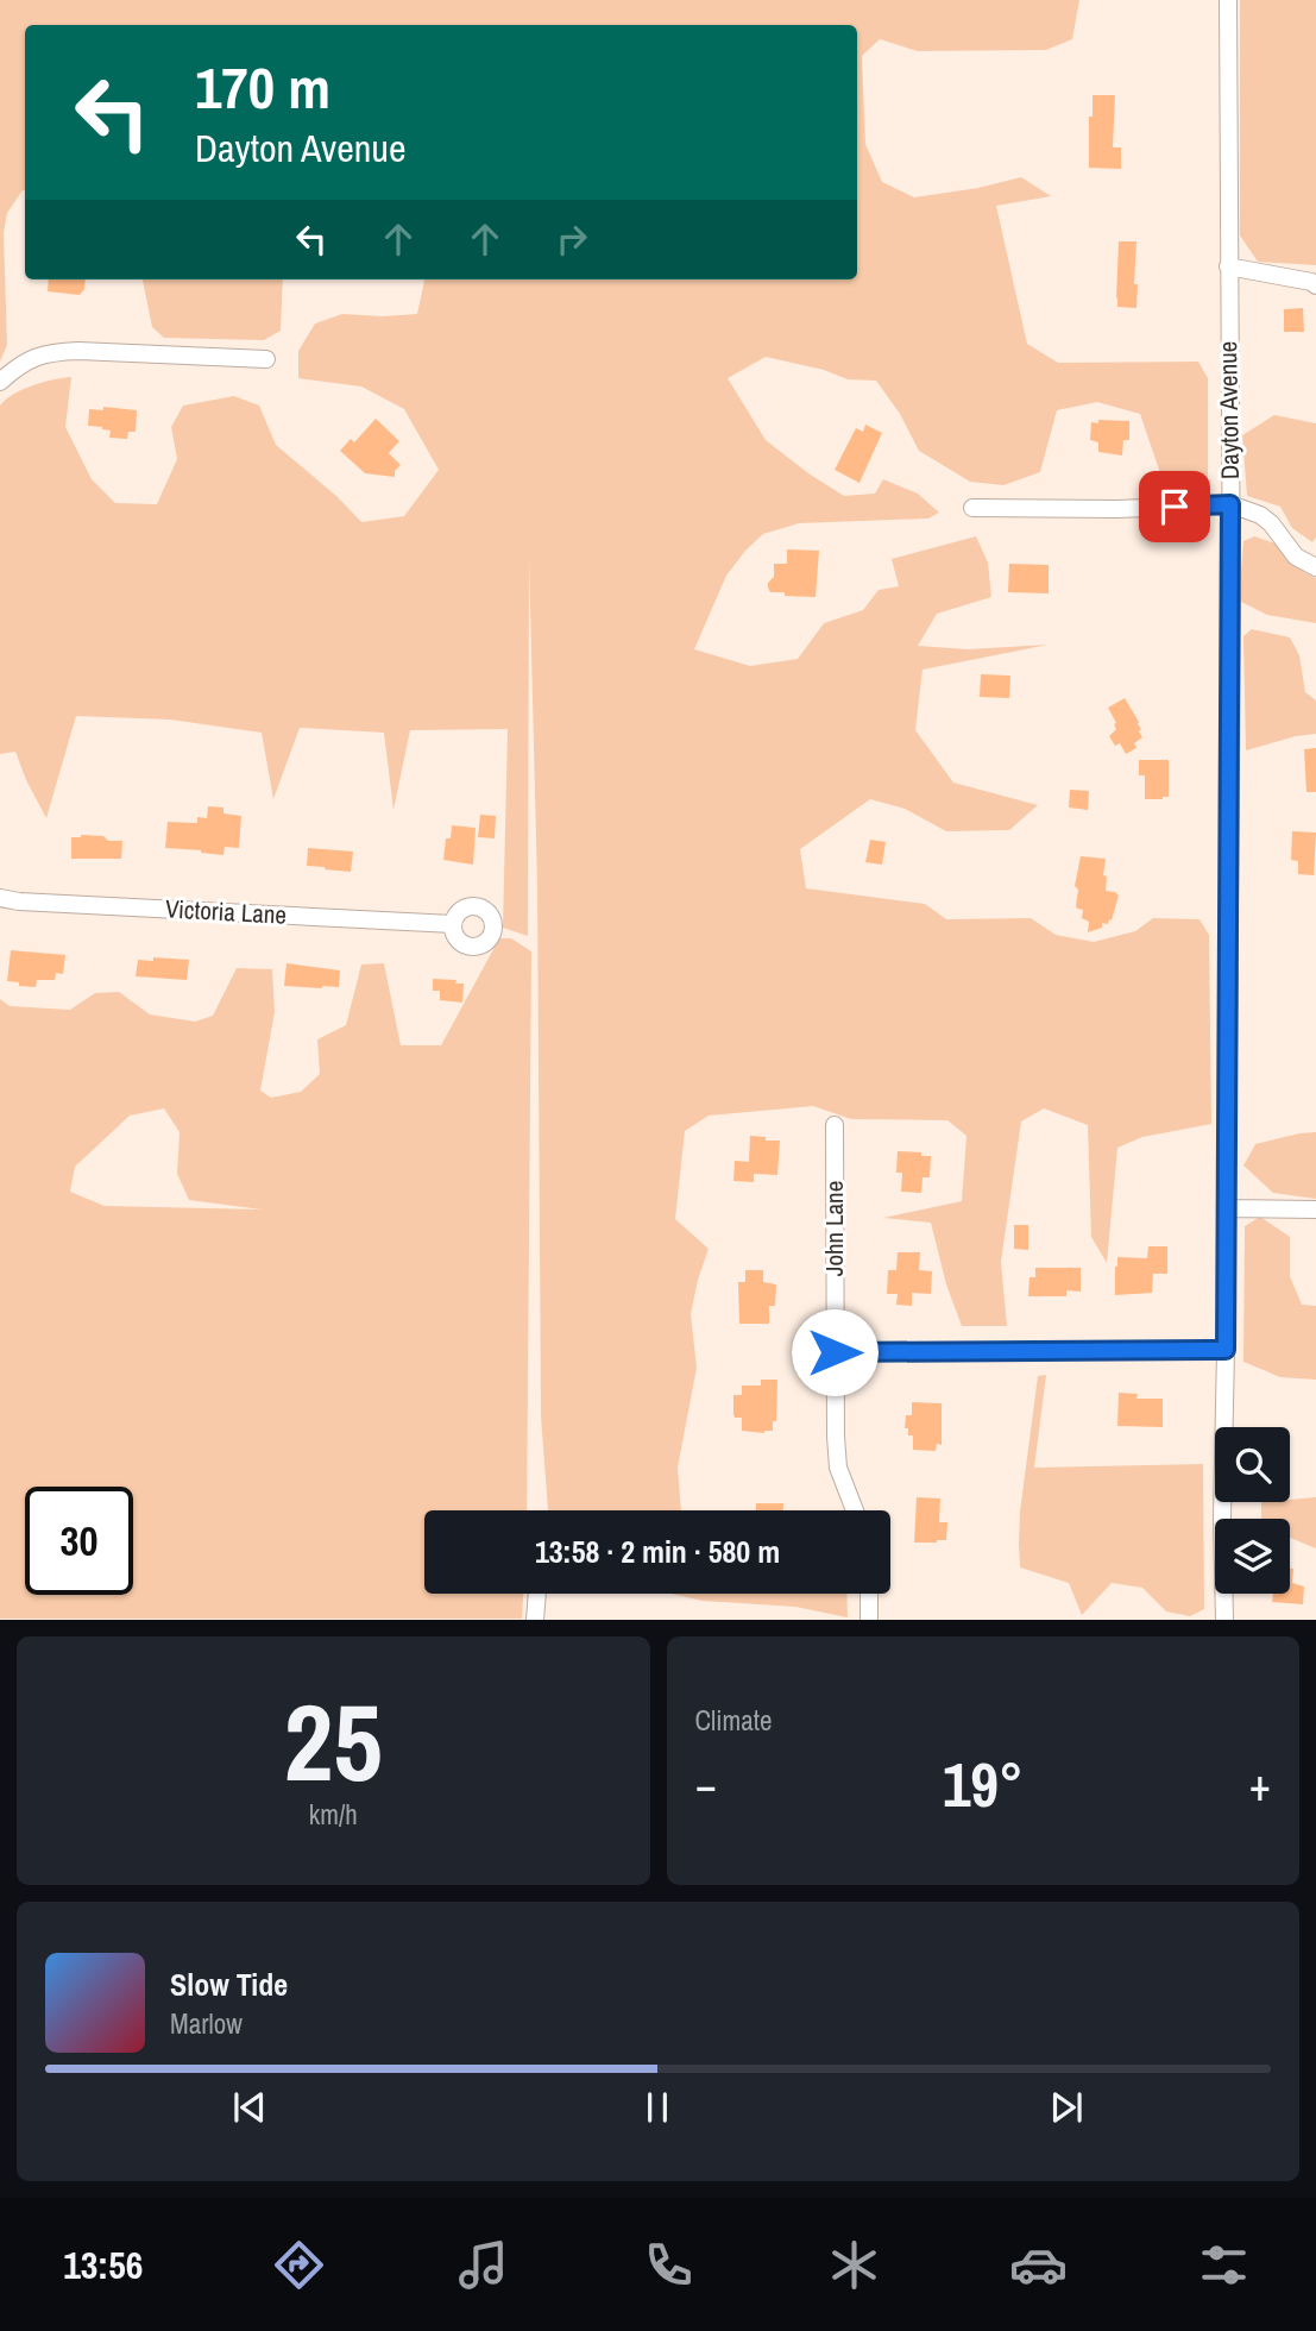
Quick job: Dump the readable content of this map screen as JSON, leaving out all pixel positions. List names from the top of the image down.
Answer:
{
  "streets": {
    "street": ["Dayton Avenue", "Victoria Lane", "John Lane"]
  },
  "page": {
    "turn": ["170 m", "Dayton Avenue"],
    "limit": "30",
    "trip": "13:58 · 2 min · 580 m",
    "tile": [
      ["25", "km/h"],
      "Climate"
    ],
    "heat": ["−", "19°", "+"],
    "song": ["Slow Tide", "Marlow"],
    "tabs": "13:56"
  }
}
